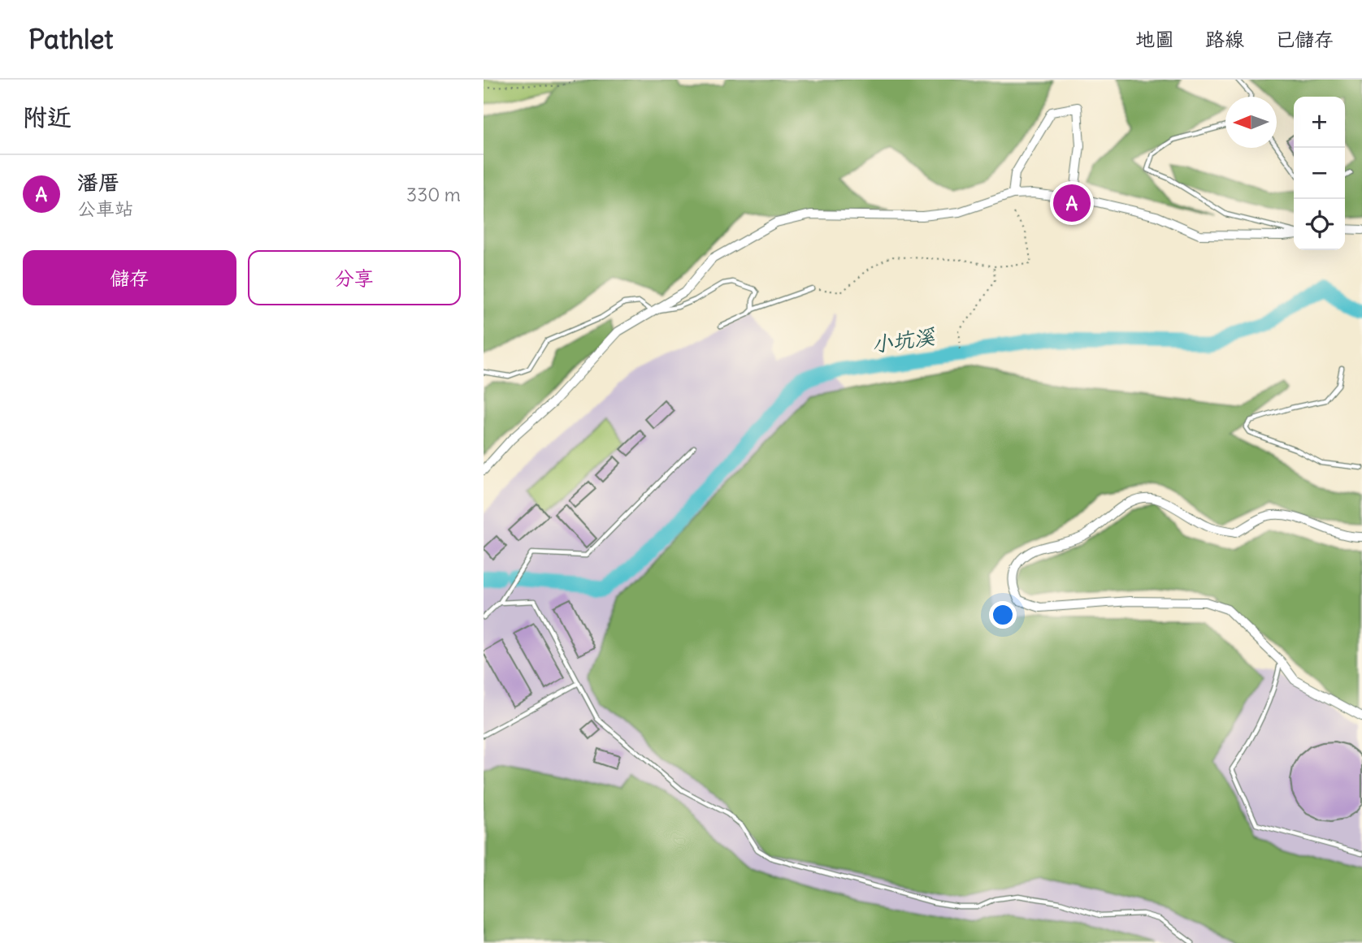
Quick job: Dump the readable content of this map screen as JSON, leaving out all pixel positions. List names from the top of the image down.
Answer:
{
  "water": ["小坑溪"],
  "north": "left",
  "page": {
    "header": "Pathlet",
    "nav": ["地圖", "路線", "已儲存"],
    "heading": "附近",
    "map_buttons": ["+", "−"],
    "list": [
      {
        "mark": "A",
        "name": "潘厝",
        "note": "公車站",
        "value": "330 m"
      }
    ],
    "pins": "A",
    "buttons": ["儲存", "分享"]
  }
}
